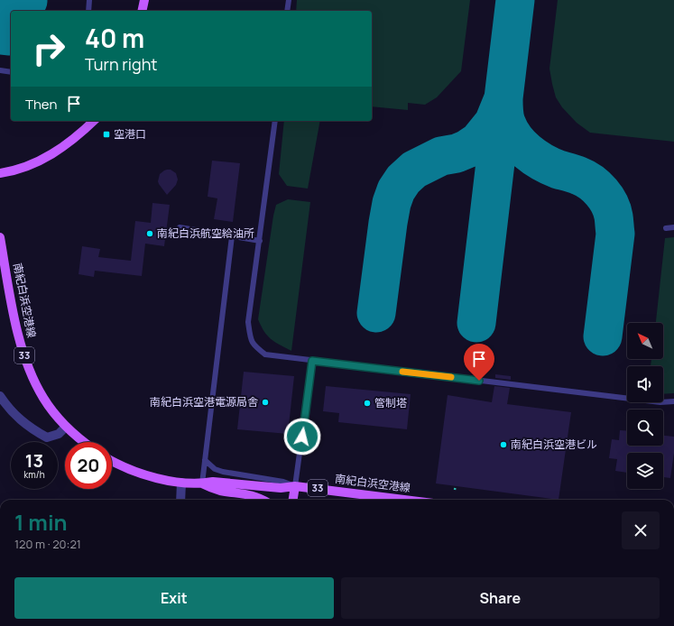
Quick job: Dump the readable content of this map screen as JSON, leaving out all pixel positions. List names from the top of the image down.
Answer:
{
  "streets": {
    "main road": ["南紀白浜空港線", "33"]
  },
  "places": {
    "transit": ["空港口"],
    "other": [
      "南紀白浜航空給油所",
      "南紀白浜空港電源局舎",
      "管制塔",
      "南紀白浜空港ビル"
    ]
  },
  "north": "top left",
  "page": {
    "turn": ["40 m", "Turn right"],
    "then": "Then",
    "speed": "13 km/h",
    "limit": "20",
    "heading": ["1 min", "120 m · 20:21"],
    "buttons": ["Exit", "Share"]
  }
}
